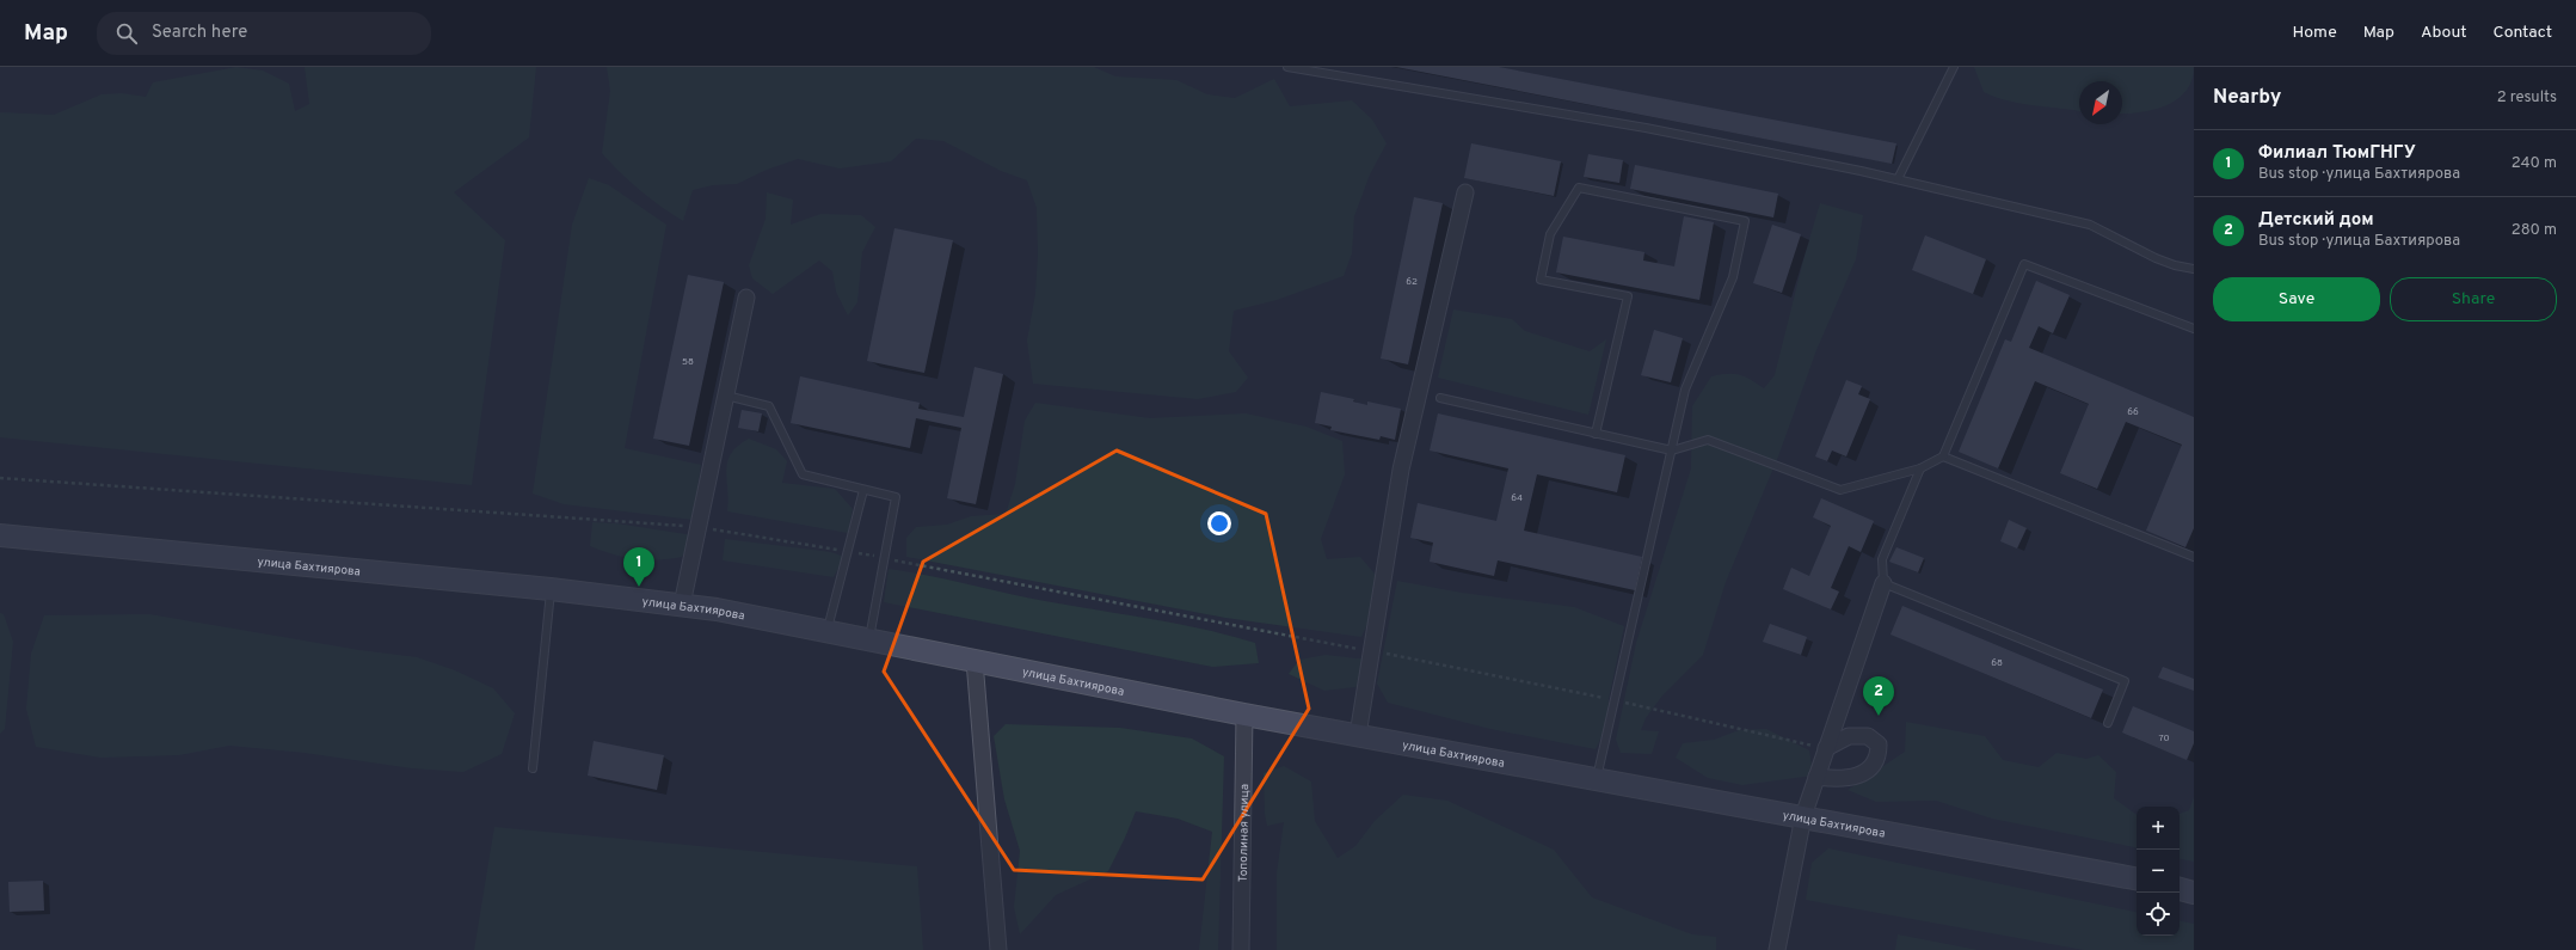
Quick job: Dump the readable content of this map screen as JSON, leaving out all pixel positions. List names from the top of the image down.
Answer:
{
  "streets": {
    "main road": ["улица Бахтиярова"],
    "street": ["Тополиная улица"]
  },
  "crossings": [
    ["улица Бахтиярова", "Тополиная улица"]
  ],
  "house_numbers": [
    "62",
    "58",
    "66",
    "64",
    "68",
    "70"
  ],
  "north": "bottom left",
  "page": {
    "header": "Map",
    "search": "Search here",
    "nav": [
      "Home",
      "Map",
      "About",
      "Contact"
    ],
    "heading": ["Nearby", "2 results"],
    "list": [
      {
        "mark": "1",
        "name": "Филиал ТюмГНГУ",
        "note": "Bus stop · улица Бахтиярова",
        "value": "240 m"
      },
      {
        "mark": "2",
        "name": "Детский дом",
        "note": "Bus stop · улица Бахтиярова",
        "value": "280 m"
      }
    ],
    "buttons": ["Save", "Share"],
    "pins": ["1", "2"],
    "map_buttons": ["+", "−"]
  }
}
